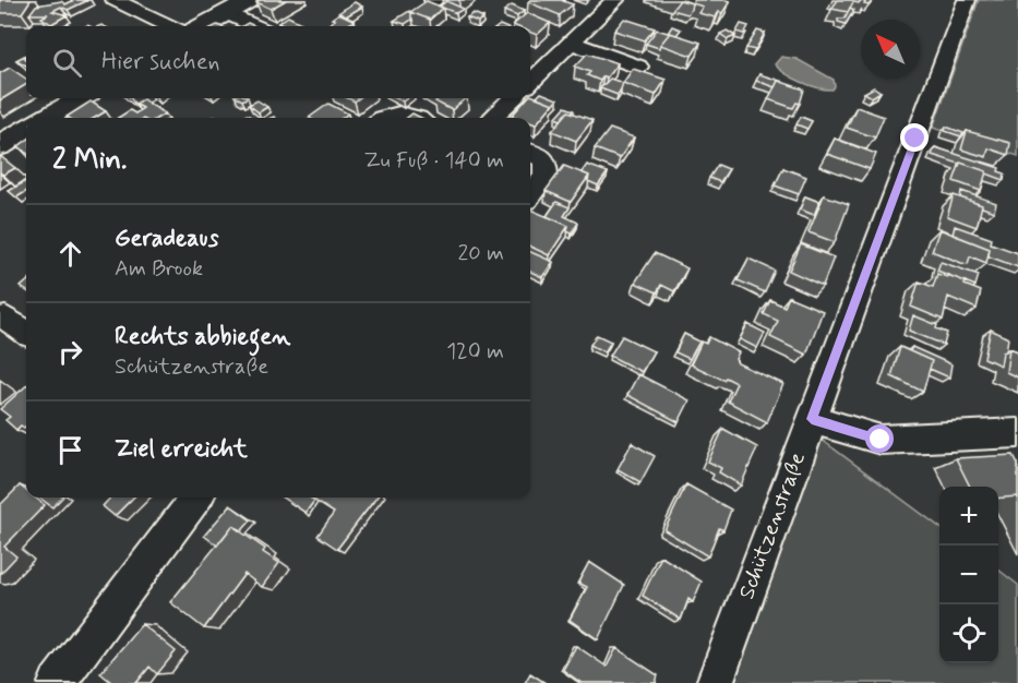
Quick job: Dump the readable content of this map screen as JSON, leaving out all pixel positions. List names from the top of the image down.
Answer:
{
  "streets": {
    "street": ["Schützenstraße"]
  },
  "north": "top left",
  "page": {
    "search": "Hier suchen",
    "heading": ["2 Min.", "Zu Fuß · 140 m"],
    "list": [
      ["Geradeaus", "Am Brook", "20 m"],
      ["Rechts abbiegen", "Schützenstraße", "120 m"],
      "Ziel erreicht"
    ],
    "map_buttons": ["+", "−"]
  }
}
